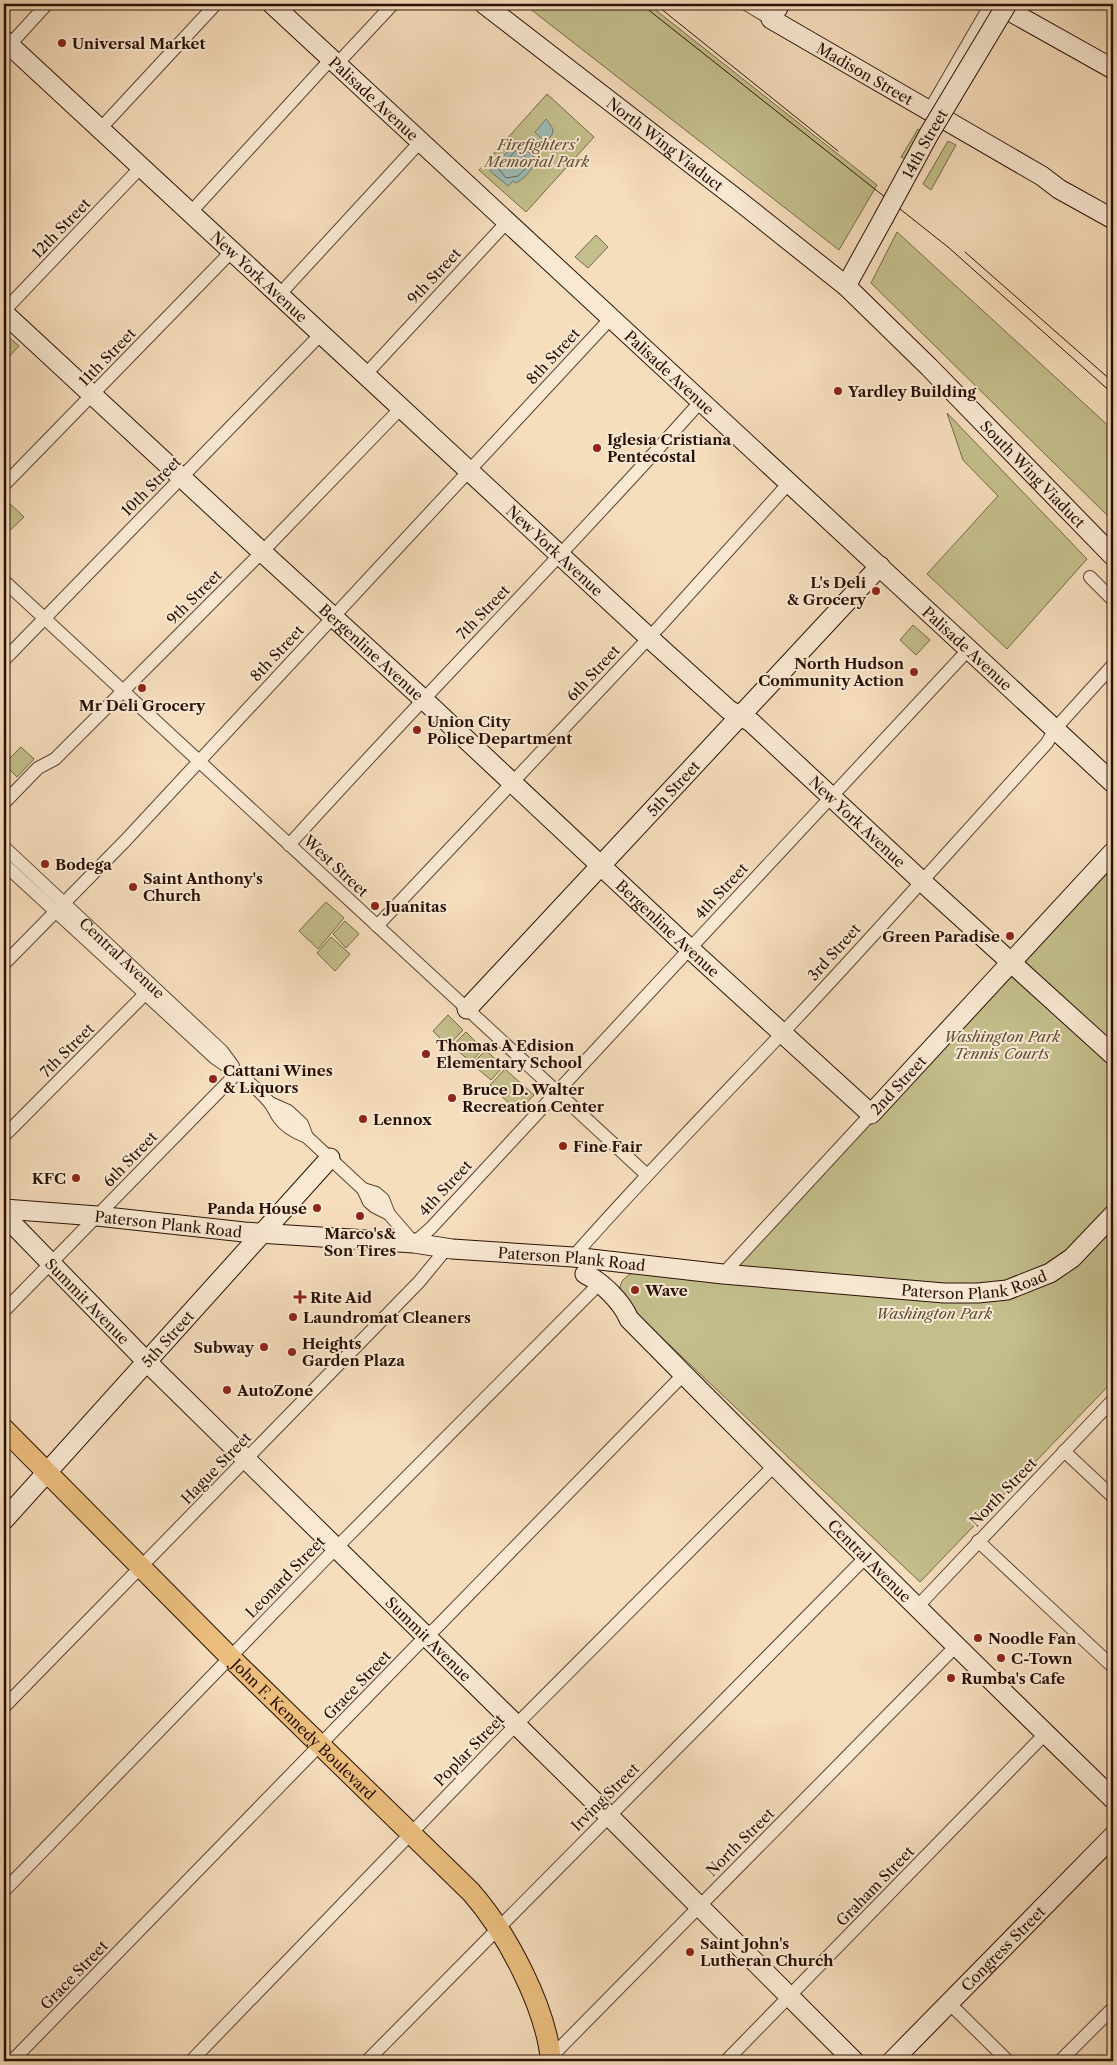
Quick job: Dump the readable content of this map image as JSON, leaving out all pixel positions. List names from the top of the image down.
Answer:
{
  "streets": {
    "main road": ["John F. Kennedy Boulevard"],
    "street": [
      "Madison Street",
      "Palisade Avenue",
      "North Wing Viaduct",
      "14th Street",
      "12th Street",
      "New York Avenue",
      "9th Street",
      "8th Street",
      "11th Street",
      "South Wing Viaduct",
      "10th Street",
      "7th Street",
      "Bergenline Avenue",
      "6th Street",
      "5th Street",
      "West Street",
      "4th Street",
      "3rd Street",
      "Central Avenue",
      "2nd Street",
      "Paterson Plank Road",
      "Summit Avenue",
      "Hague Street",
      "North Street",
      "Leonard Street",
      "Grace Street",
      "Poplar Street",
      "Irving Street",
      "Graham Street",
      "Congress Street"
    ]
  },
  "crossings": [
    ["Madison Street", "14th Street"],
    ["Palisade Avenue", "9th Street"],
    ["Palisade Avenue", "8th Street"],
    ["Palisade Avenue", "7th Street"],
    ["Palisade Avenue", "6th Street"],
    ["Palisade Avenue", "5th Street"],
    ["Palisade Avenue", "4th Street"],
    ["Palisade Avenue", "3rd Street"],
    ["North Wing Viaduct", "14th Street"],
    ["North Wing Viaduct", "South Wing Viaduct"],
    ["14th Street", "South Wing Viaduct"],
    ["12th Street", "New York Avenue"],
    ["12th Street", "Bergenline Avenue"],
    ["New York Avenue", "9th Street"],
    ["New York Avenue", "8th Street"],
    ["New York Avenue", "11th Street"],
    ["New York Avenue", "10th Street"],
    ["New York Avenue", "7th Street"],
    ["New York Avenue", "6th Street"],
    ["New York Avenue", "5th Street"],
    ["New York Avenue", "4th Street"],
    ["New York Avenue", "3rd Street"],
    ["New York Avenue", "2nd Street"],
    ["9th Street", "Bergenline Avenue"],
    ["9th Street", "West Street"],
    ["8th Street", "Bergenline Avenue"],
    ["8th Street", "West Street"],
    ["8th Street", "Central Avenue"],
    ["11th Street", "Bergenline Avenue"],
    ["10th Street", "Bergenline Avenue"],
    ["10th Street", "West Street"],
    ["7th Street", "Bergenline Avenue"],
    ["7th Street", "West Street"],
    ["7th Street", "Central Avenue"],
    ["Bergenline Avenue", "6th Street"],
    ["Bergenline Avenue", "5th Street"],
    ["Bergenline Avenue", "4th Street"],
    ["Bergenline Avenue", "3rd Street"],
    ["Bergenline Avenue", "2nd Street"],
    ["6th Street", "West Street"],
    ["6th Street", "Central Avenue"],
    ["6th Street", "Paterson Plank Road"],
    ["6th Street", "Summit Avenue"],
    ["5th Street", "West Street"],
    ["5th Street", "Central Avenue"],
    ["5th Street", "Paterson Plank Road"],
    ["5th Street", "Summit Avenue"],
    ["5th Street", "John F. Kennedy Boulevard"],
    ["West Street", "4th Street"],
    ["West Street", "3rd Street"],
    ["4th Street", "Central Avenue"],
    ["4th Street", "Paterson Plank Road"],
    ["3rd Street", "Central Avenue"],
    ["3rd Street", "Paterson Plank Road"],
    ["Central Avenue", "Paterson Plank Road"],
    ["Central Avenue", "North Street"],
    ["Central Avenue", "Leonard Street"],
    ["Central Avenue", "Grace Street"],
    ["Central Avenue", "Poplar Street"],
    ["Central Avenue", "Irving Street"],
    ["Central Avenue", "Graham Street"],
    ["2nd Street", "Paterson Plank Road"],
    ["Paterson Plank Road", "Hague Street"],
    ["Summit Avenue", "Hague Street"],
    ["Summit Avenue", "North Street"],
    ["Summit Avenue", "Leonard Street"],
    ["Summit Avenue", "Grace Street"],
    ["Summit Avenue", "Poplar Street"],
    ["Summit Avenue", "Irving Street"],
    ["Summit Avenue", "Graham Street"],
    ["Hague Street", "John F. Kennedy Boulevard"],
    ["North Street", "John F. Kennedy Boulevard"],
    ["Leonard Street", "John F. Kennedy Boulevard"],
    ["Grace Street", "John F. Kennedy Boulevard"],
    ["John F. Kennedy Boulevard", "Poplar Street"],
    ["John F. Kennedy Boulevard", "Irving Street"]
  ],
  "parks": ["Firefighters' Memorial Park", "Washington Park Tennis Courts", "Washington Park"],
  "places": {
    "other": [
      "Universal Market",
      "Yardley Building",
      "Iglesia Cristiana Pentecostal",
      "L's Deli & Grocery",
      "North Hudson Community Action",
      "Mr Deli Grocery",
      "Union City Police Department",
      "Bodega",
      "Saint Anthony's Church",
      "Juanitas",
      "Green Paradise",
      "Thomas A Edision Elementary School",
      "Cattani Wines & Liquors",
      "Bruce D. Walter Recreation Center",
      "Lennox",
      "Fine Fair",
      "KFC",
      "Panda House",
      "Marco's& Son Tires",
      "Wave",
      "Laundromat Cleaners",
      "Subway",
      "Heights Garden Plaza",
      "AutoZone",
      "Noodle Fan",
      "C-Town",
      "Rumba's Cafe",
      "Saint John's Lutheran Church"
    ],
    "health": ["Rite Aid"]
  }
}
